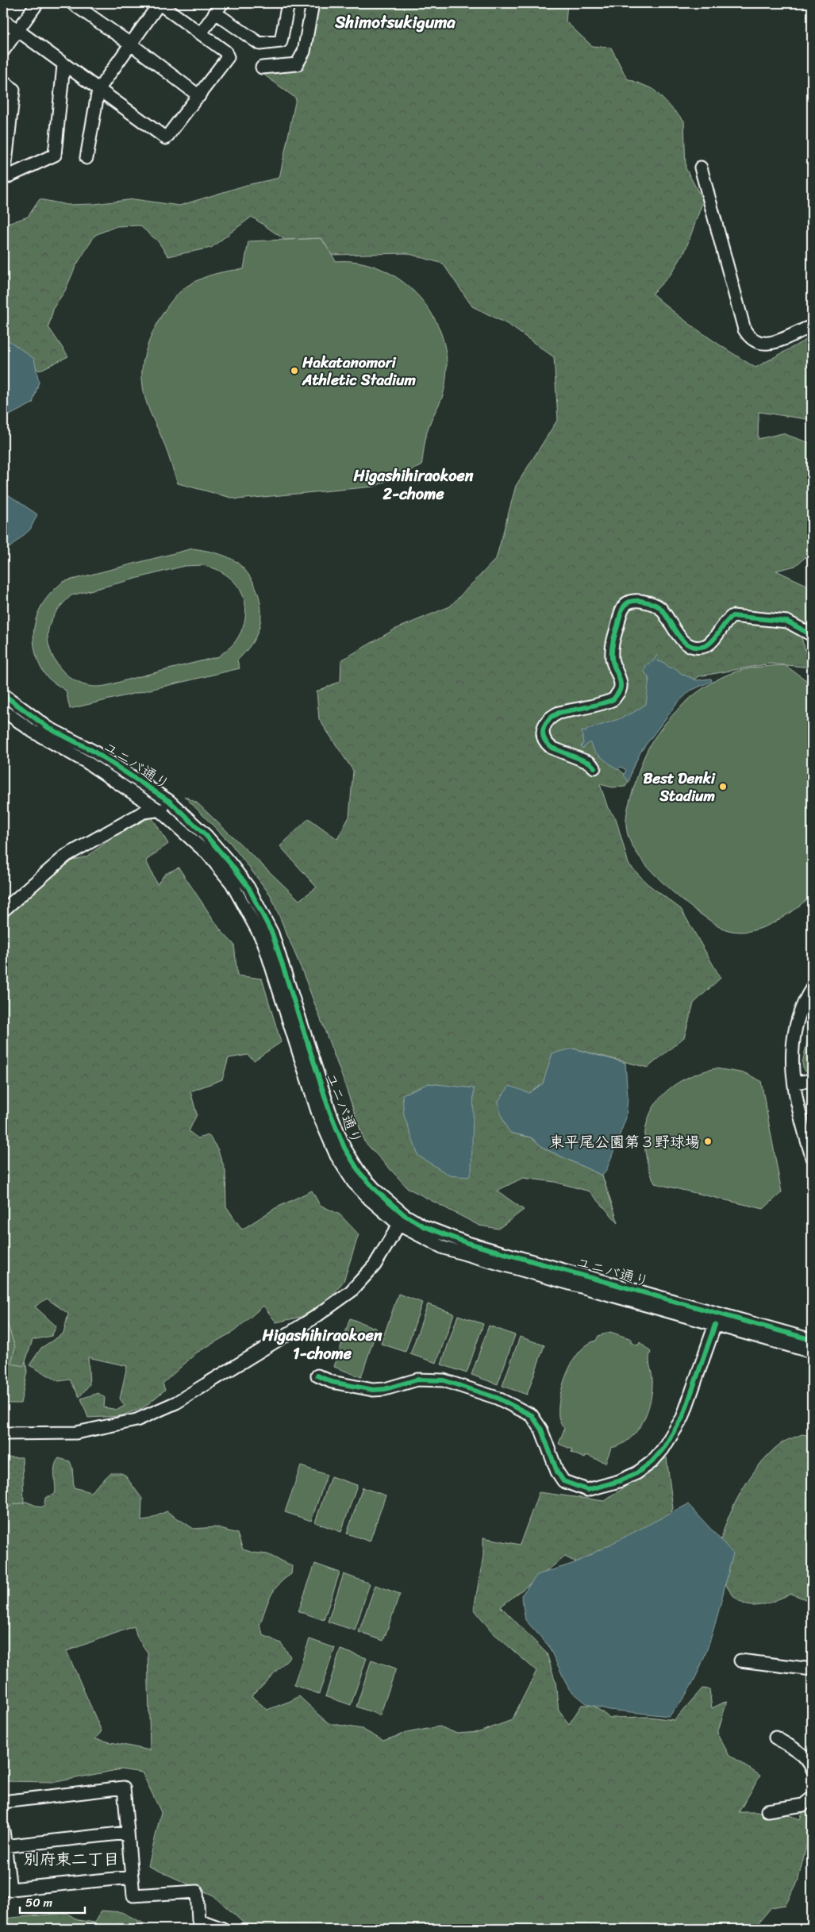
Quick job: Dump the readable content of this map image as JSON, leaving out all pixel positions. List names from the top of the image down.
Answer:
{
  "streets": {
    "street": ["ユニバ通り"]
  },
  "districts": [
    "Shimotsukiguma",
    "Higashihiraokoen 2-chome",
    "Higashihiraokoen 1-chome",
    "別府東二丁目"
  ],
  "places": ["Hakatanomori Athletic Stadium", "Best Denki Stadium", "東平尾公園第３野球場"],
  "scale_bar": "50 m"
}
